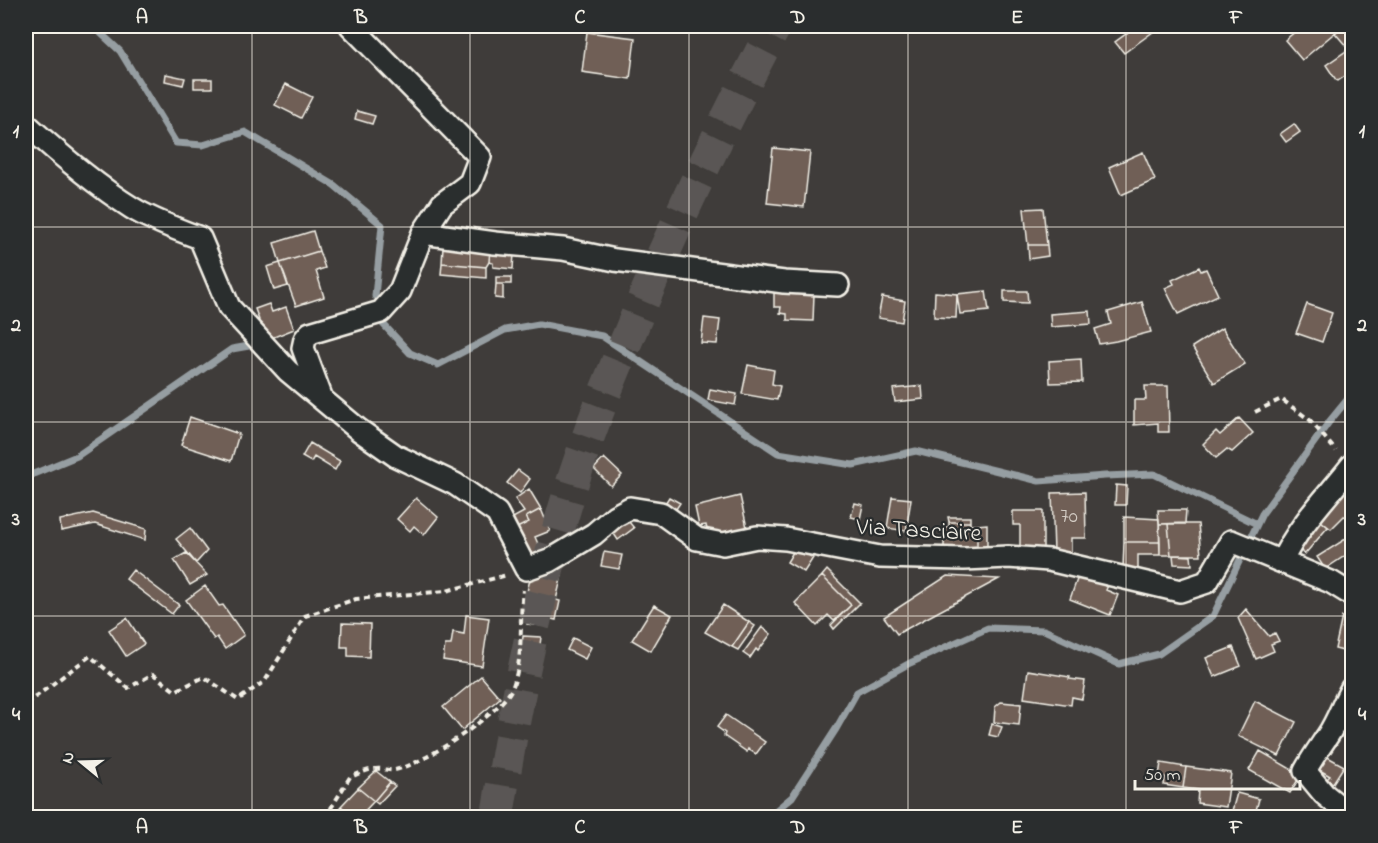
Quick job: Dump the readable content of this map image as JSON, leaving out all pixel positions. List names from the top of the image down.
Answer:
{
  "streets": {
    "street": ["Via Tasciaire"]
  },
  "house_numbers": ["70"],
  "scale_bar": "50 m",
  "north": "left",
  "grid": {
    "columns": [
      "A",
      "B",
      "C",
      "D",
      "E",
      "F"
    ],
    "rows": [
      "1",
      "2",
      "3",
      "4"
    ]
  }
}
